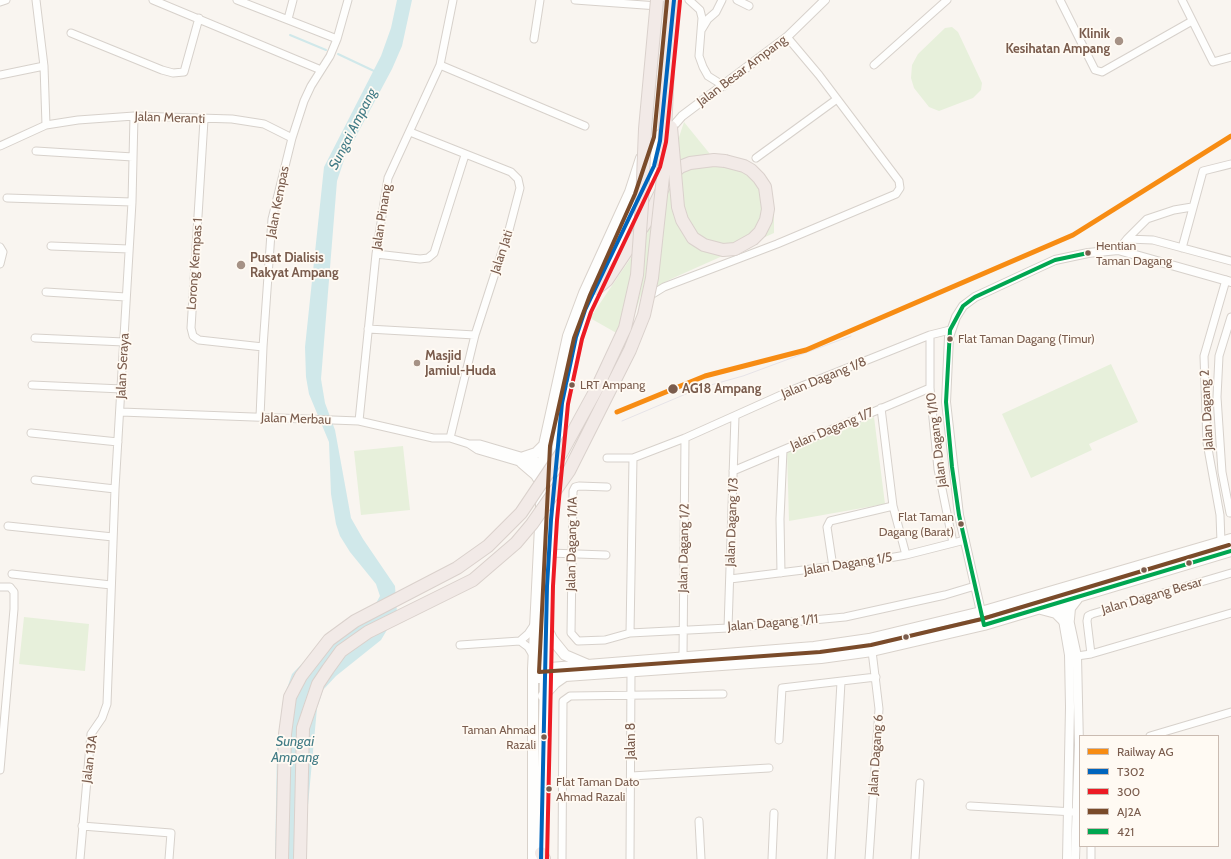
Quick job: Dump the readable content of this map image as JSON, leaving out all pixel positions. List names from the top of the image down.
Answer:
{
  "streets": {
    "street": [
      "Jalan Besar Ampang",
      "Jalan Meranti",
      "Jalan Kempas",
      "Jalan Pinang",
      "Jalan Jati",
      "Lorong Kempas 1",
      "Jalan Seraya",
      "Jalan Dagang 1/8",
      "Jalan Dagang 2",
      "Jalan Merbau",
      "Jalan Dagang 1/7",
      "Jalan Dagang 1/10",
      "Jalan Dagang 1/3",
      "Jalan Dagang 1/1A",
      "Jalan Dagang 1/2",
      "Jalan Dagang 1/5",
      "Jalan Dagang Besar",
      "Jalan Dagang 1/11",
      "Jalan 8",
      "Jalan Dagang 6",
      "Jalan 13A"
    ]
  },
  "crossings": [
    ["Jalan Meranti", "Jalan Kempas"],
    ["Jalan Meranti", "Lorong Kempas 1"],
    ["Jalan Meranti", "Jalan Seraya"],
    ["Jalan Kempas", "Lorong Kempas 1"],
    ["Jalan Kempas", "Jalan Merbau"],
    ["Jalan Pinang", "Jalan Jati"],
    ["Jalan Pinang", "Jalan Merbau"],
    ["Jalan Jati", "Jalan Merbau"],
    ["Jalan Seraya", "Jalan Merbau"],
    ["Jalan Seraya", "Jalan 13A"],
    ["Jalan Dagang 1/8", "Jalan Dagang 1/10"],
    ["Jalan Dagang 1/8", "Jalan Dagang 1/3"],
    ["Jalan Dagang 1/8", "Jalan Dagang 1/2"],
    ["Jalan Dagang 1/7", "Jalan Dagang 1/10"],
    ["Jalan Dagang 1/7", "Jalan Dagang 1/3"],
    ["Jalan Dagang 1/10", "Jalan Dagang 1/5"],
    ["Jalan Dagang 1/3", "Jalan Dagang 1/5"],
    ["Jalan Dagang 1/3", "Jalan Dagang 1/11"],
    ["Jalan Dagang 1/1A", "Jalan Dagang 1/11"],
    ["Jalan Dagang 1/2", "Jalan Dagang 1/11"]
  ],
  "water": ["Sungai Ampang"],
  "places": [
    "Klinik Kesihatan Ampang",
    "Hentian Taman Dagang",
    "Pusat Dialisis Rakyat Ampang",
    "Flat Taman Dagang (Timur)",
    "Masjid Jamiul-Huda",
    "LRT Ampang",
    "AG18 Ampang",
    "Flat Taman Dagang (Barat)",
    "Taman Ahmad Razali",
    "Flat Taman Dato Ahmad Razali"
  ],
  "lines": [
    "transit line T302",
    "transit line 300",
    "transit line AJ2A",
    "rail line AG",
    "transit line 421"
  ],
  "legend": [
    "Railway AG",
    "T302",
    "300",
    "AJ2A",
    "421"
  ]
}
